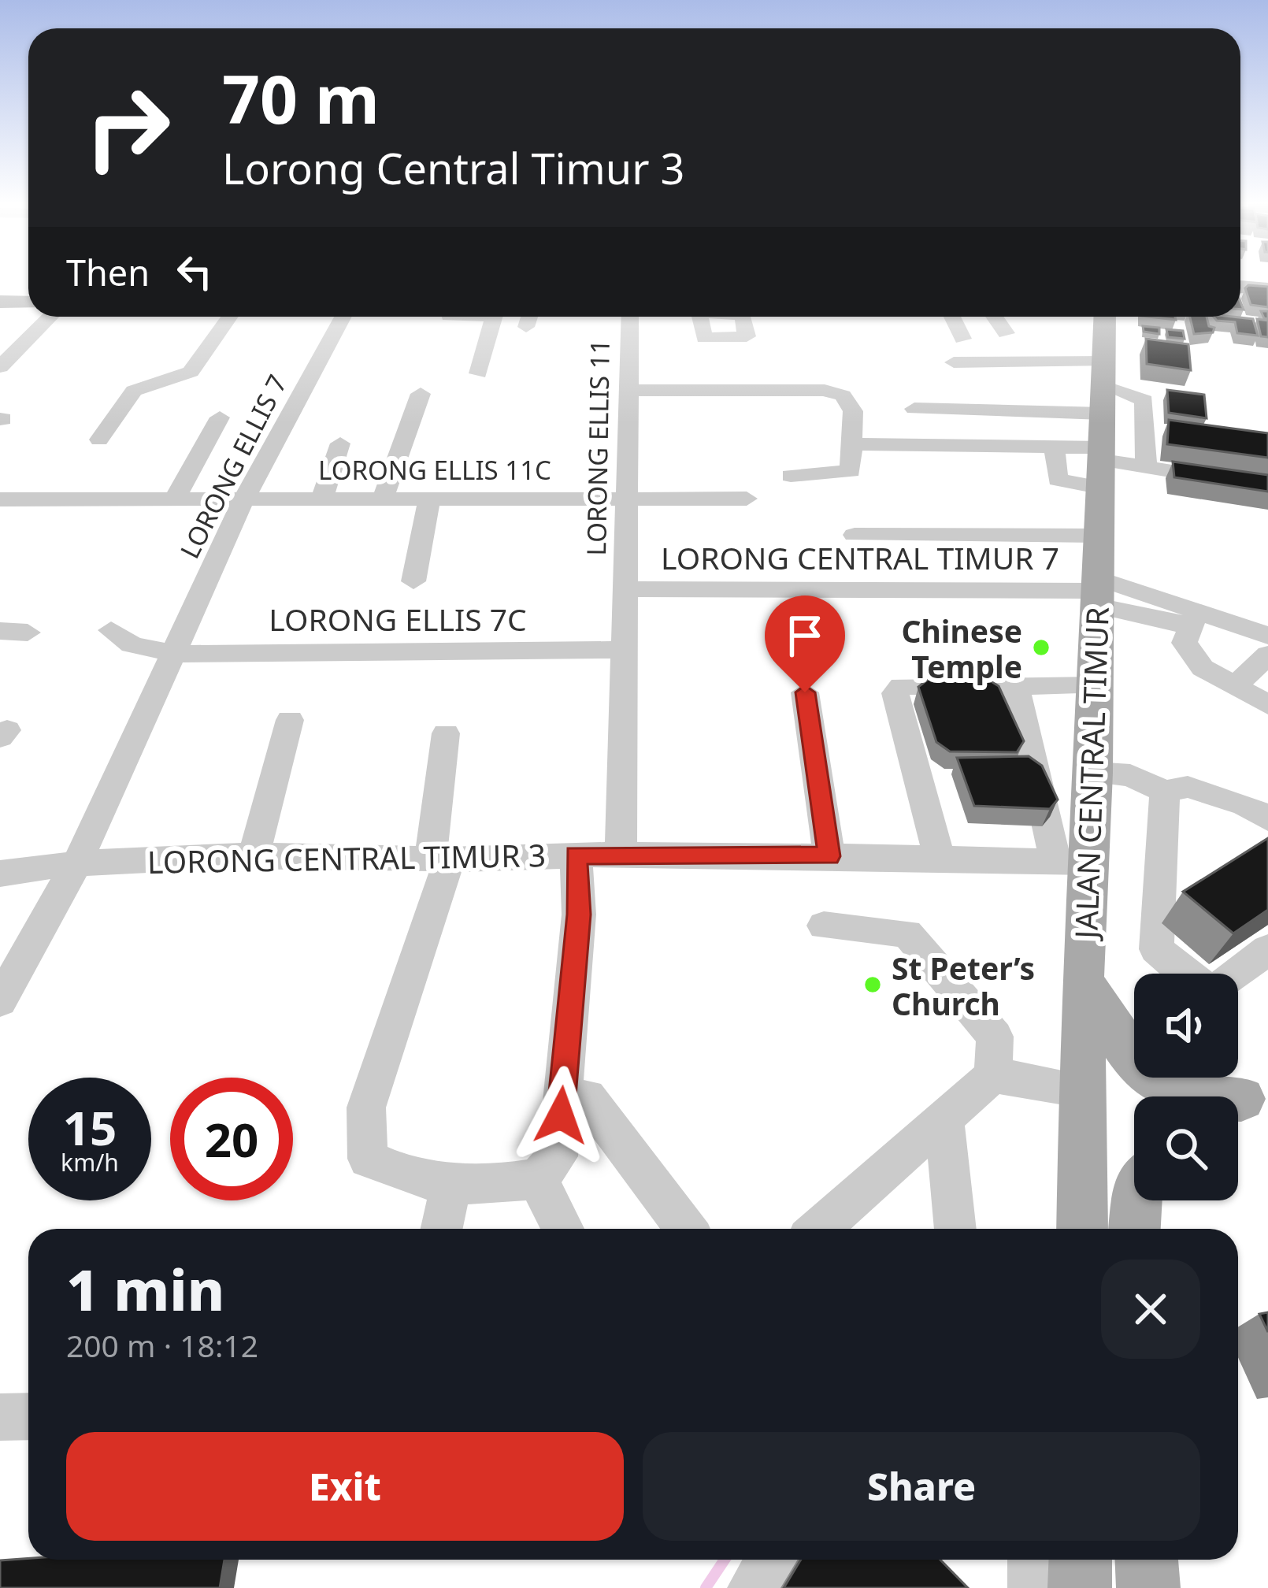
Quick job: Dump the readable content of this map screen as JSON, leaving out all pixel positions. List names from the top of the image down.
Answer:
{
  "streets": {
    "main road": ["JALAN CENTRAL TIMUR"],
    "street": [
      "LORONG ELLIS 11",
      "LORONG ELLIS 7",
      "LORONG ELLIS 11C",
      "LORONG CENTRAL TIMUR 7",
      "LORONG ELLIS 7C",
      "LORONG CENTRAL TIMUR 3"
    ]
  },
  "crossings": [
    ["LORONG ELLIS 11", "LORONG ELLIS 11C"],
    ["LORONG ELLIS 11", "LORONG CENTRAL TIMUR 7"],
    ["LORONG ELLIS 11", "LORONG ELLIS 7C"],
    ["LORONG ELLIS 11", "LORONG CENTRAL TIMUR 3"],
    ["LORONG ELLIS 7", "LORONG ELLIS 11C"],
    ["LORONG ELLIS 7", "LORONG ELLIS 7C"],
    ["LORONG ELLIS 7", "LORONG CENTRAL TIMUR 3"],
    ["LORONG CENTRAL TIMUR 7", "JALAN CENTRAL TIMUR"],
    ["JALAN CENTRAL TIMUR", "LORONG CENTRAL TIMUR 3"]
  ],
  "places": ["Chinese Temple", "St Peter’s Church"],
  "page": {
    "turn": ["70 m", "Lorong Central Timur 3"],
    "then": "Then",
    "speed": "15 km/h",
    "limit": "20",
    "heading": ["1 min", "200 m · 18:12"],
    "buttons": ["Exit", "Share"]
  }
}
